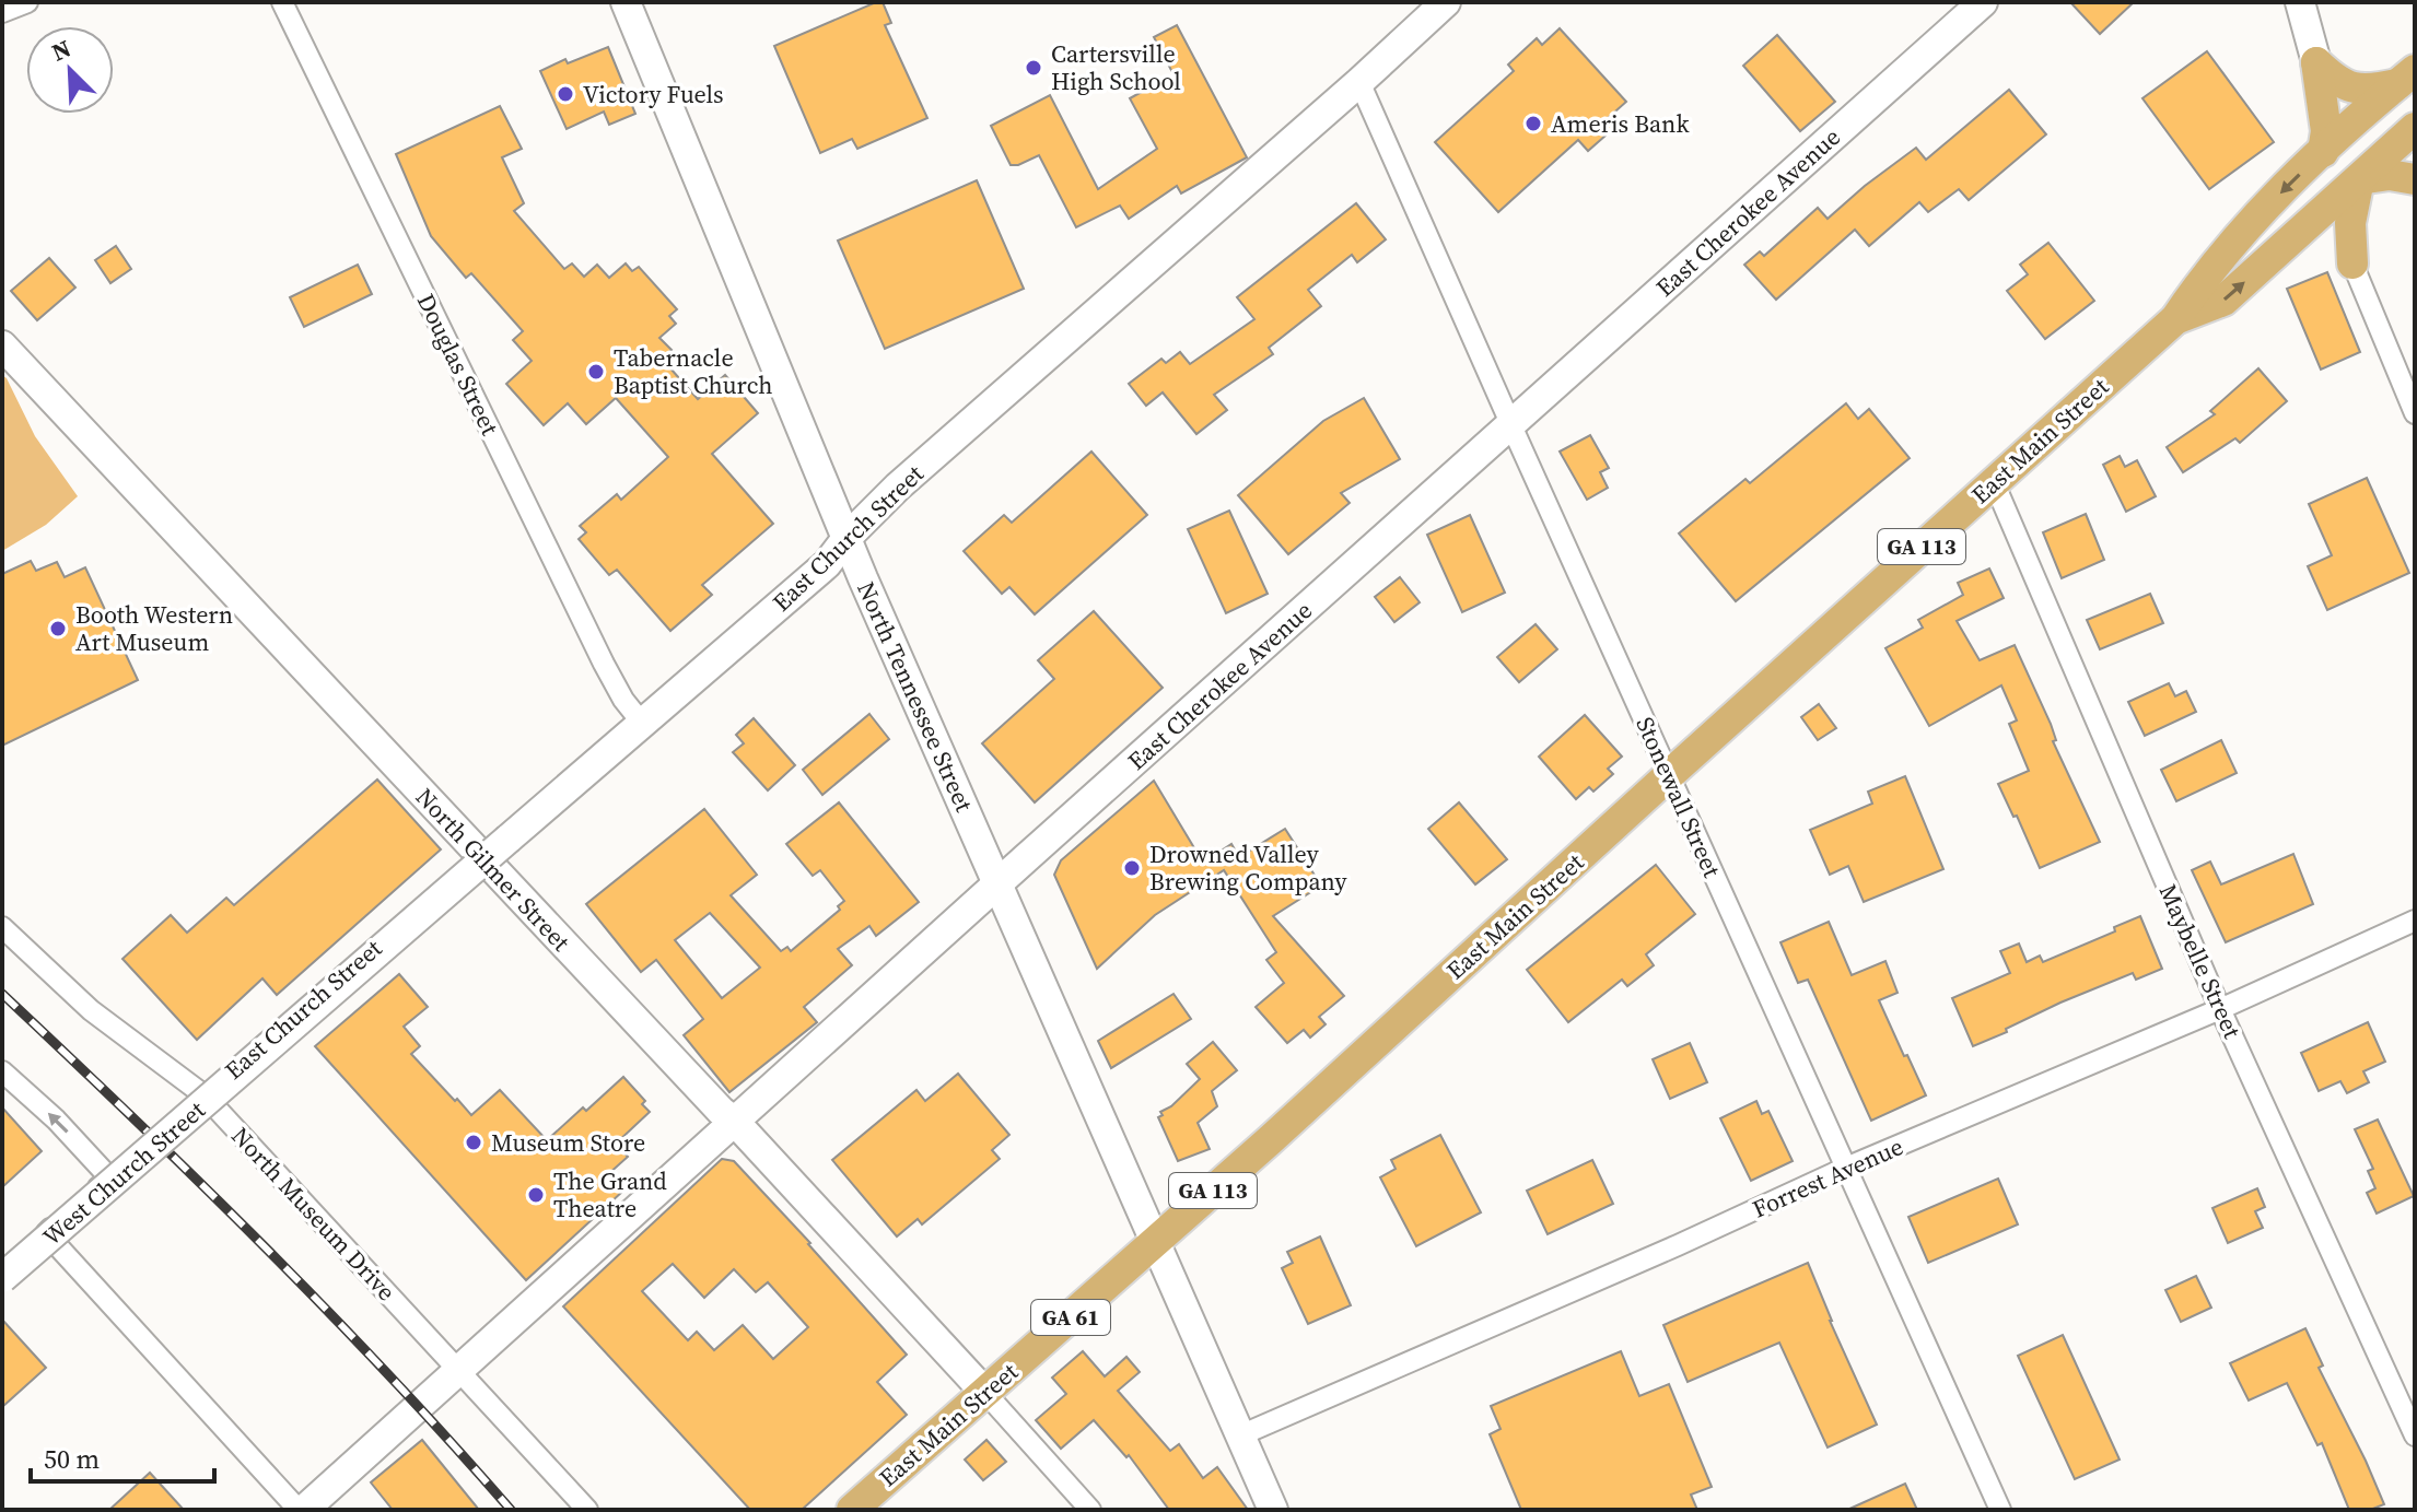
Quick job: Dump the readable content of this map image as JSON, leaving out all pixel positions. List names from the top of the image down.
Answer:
{
  "streets": {
    "main road": ["East Main Street", "GA 113", "GA 61"],
    "street": [
      "East Cherokee Avenue",
      "Douglas Street",
      "East Church Street",
      "North Tennessee Street",
      "Stonewall Street",
      "North Gilmer Street",
      "Maybelle Street",
      "West Church Street",
      "Forrest Avenue",
      "North Museum Drive"
    ]
  },
  "crossings": [
    ["East Cherokee Avenue", "North Tennessee Street"],
    ["East Cherokee Avenue", "Stonewall Street"],
    ["East Cherokee Avenue", "North Gilmer Street"],
    ["East Cherokee Avenue", "North Museum Drive"],
    ["Douglas Street", "East Church Street"],
    ["East Main Street", "North Tennessee Street"],
    ["East Main Street", "Stonewall Street"],
    ["East Main Street", "North Gilmer Street"],
    ["East Main Street", "Maybelle Street"],
    ["East Church Street", "North Tennessee Street"],
    ["East Church Street", "Stonewall Street"],
    ["East Church Street", "North Gilmer Street"],
    ["East Church Street", "West Church Street"],
    ["East Church Street", "North Museum Drive"],
    ["North Tennessee Street", "Forrest Avenue"],
    ["Stonewall Street", "Forrest Avenue"],
    ["Maybelle Street", "Forrest Avenue"]
  ],
  "places": [
    "Cartersville High School",
    "Victory Fuels",
    "Ameris Bank",
    "Tabernacle Baptist Church",
    "Booth Western Art Museum",
    "Drowned Valley Brewing Company",
    "Museum Store",
    "The Grand Theatre"
  ],
  "scale_bar": "50 m",
  "north": "top left"
}
